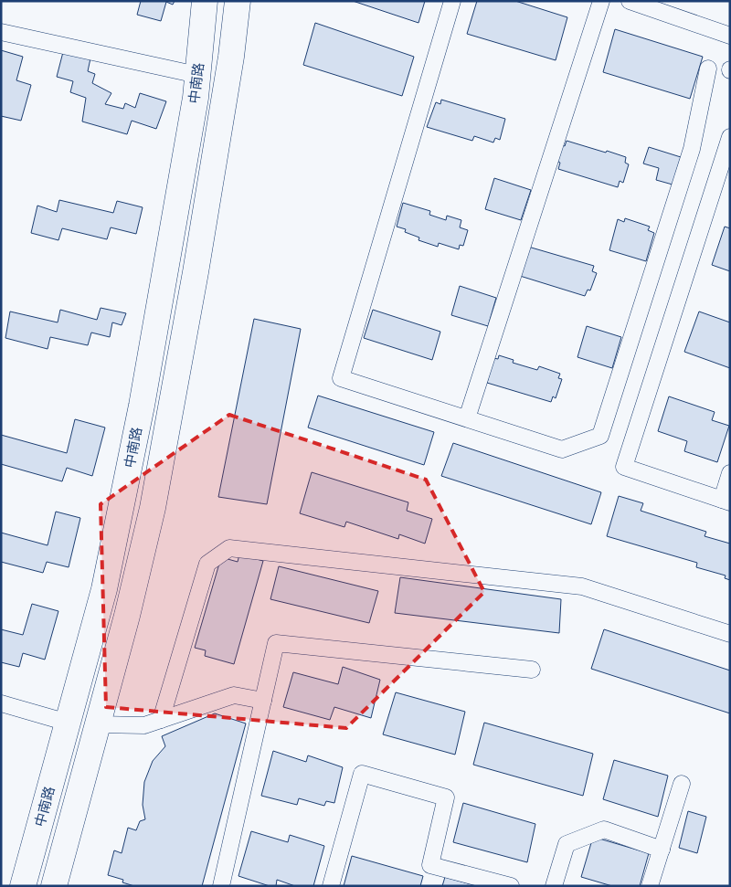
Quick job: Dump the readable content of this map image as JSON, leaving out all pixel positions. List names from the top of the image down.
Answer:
{
  "streets": {
    "main road": ["中南路"]
  }
}
